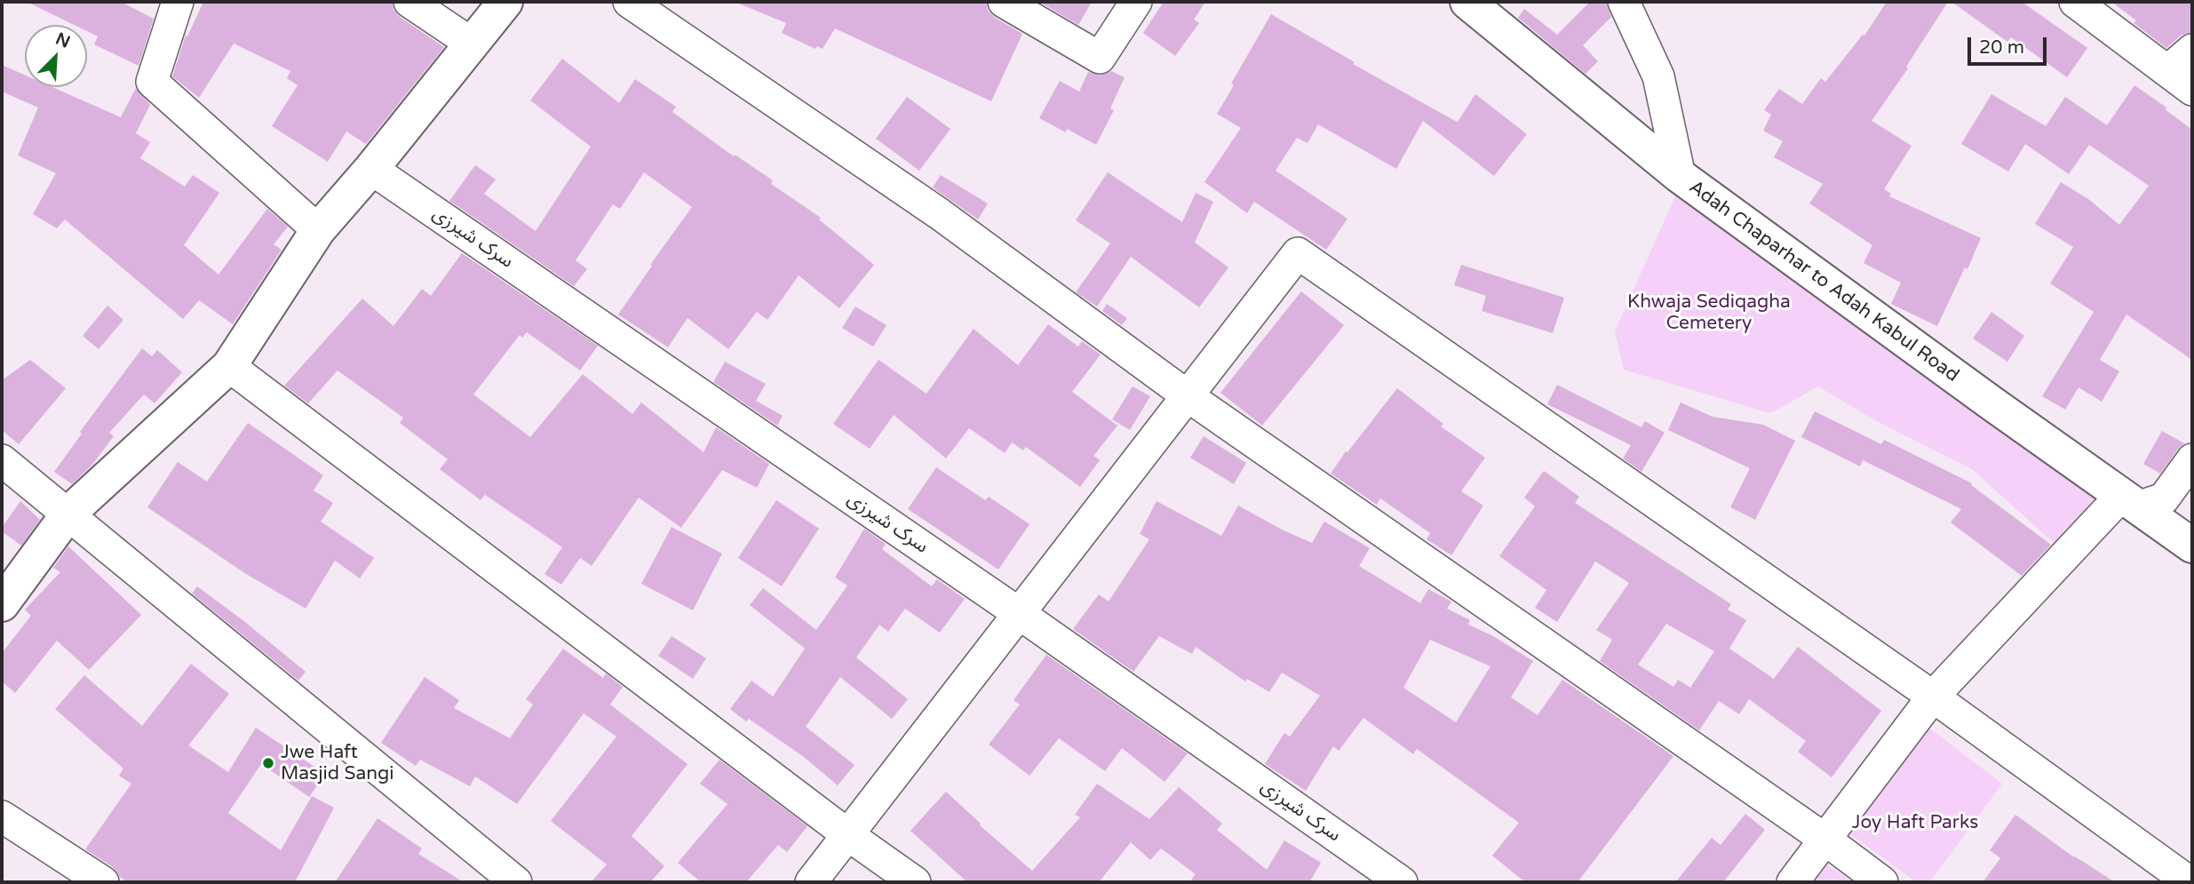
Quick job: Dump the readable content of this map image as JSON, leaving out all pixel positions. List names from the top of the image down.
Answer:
{
  "streets": {
    "main road": ["Adah Chaparhar to Adah Kabul Road"],
    "street": ["سرک شیرزی"]
  },
  "parks": ["Khwaja Sediqagha Cemetery", "Joy Haft Parks"],
  "places": ["Jwe Haft Masjid Sangi"],
  "scale_bar": "20 m",
  "north": "top right"
}
